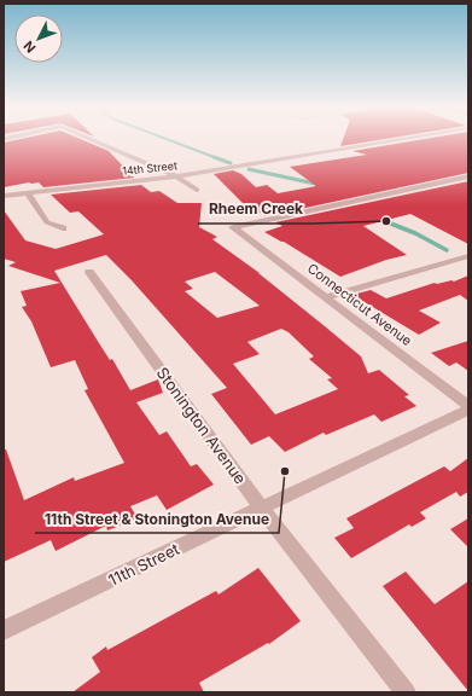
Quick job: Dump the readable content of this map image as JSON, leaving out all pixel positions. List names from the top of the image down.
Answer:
{
  "streets": {
    "street": [
      "14th Street",
      "Connecticut Avenue",
      "Stonington Avenue",
      "11th Street"
    ]
  },
  "crossings": [
    ["Stonington Avenue", "11th Street"]
  ],
  "places": ["Rheem Creek", "11th Street & Stonington Avenue"],
  "north": "bottom left"
}
